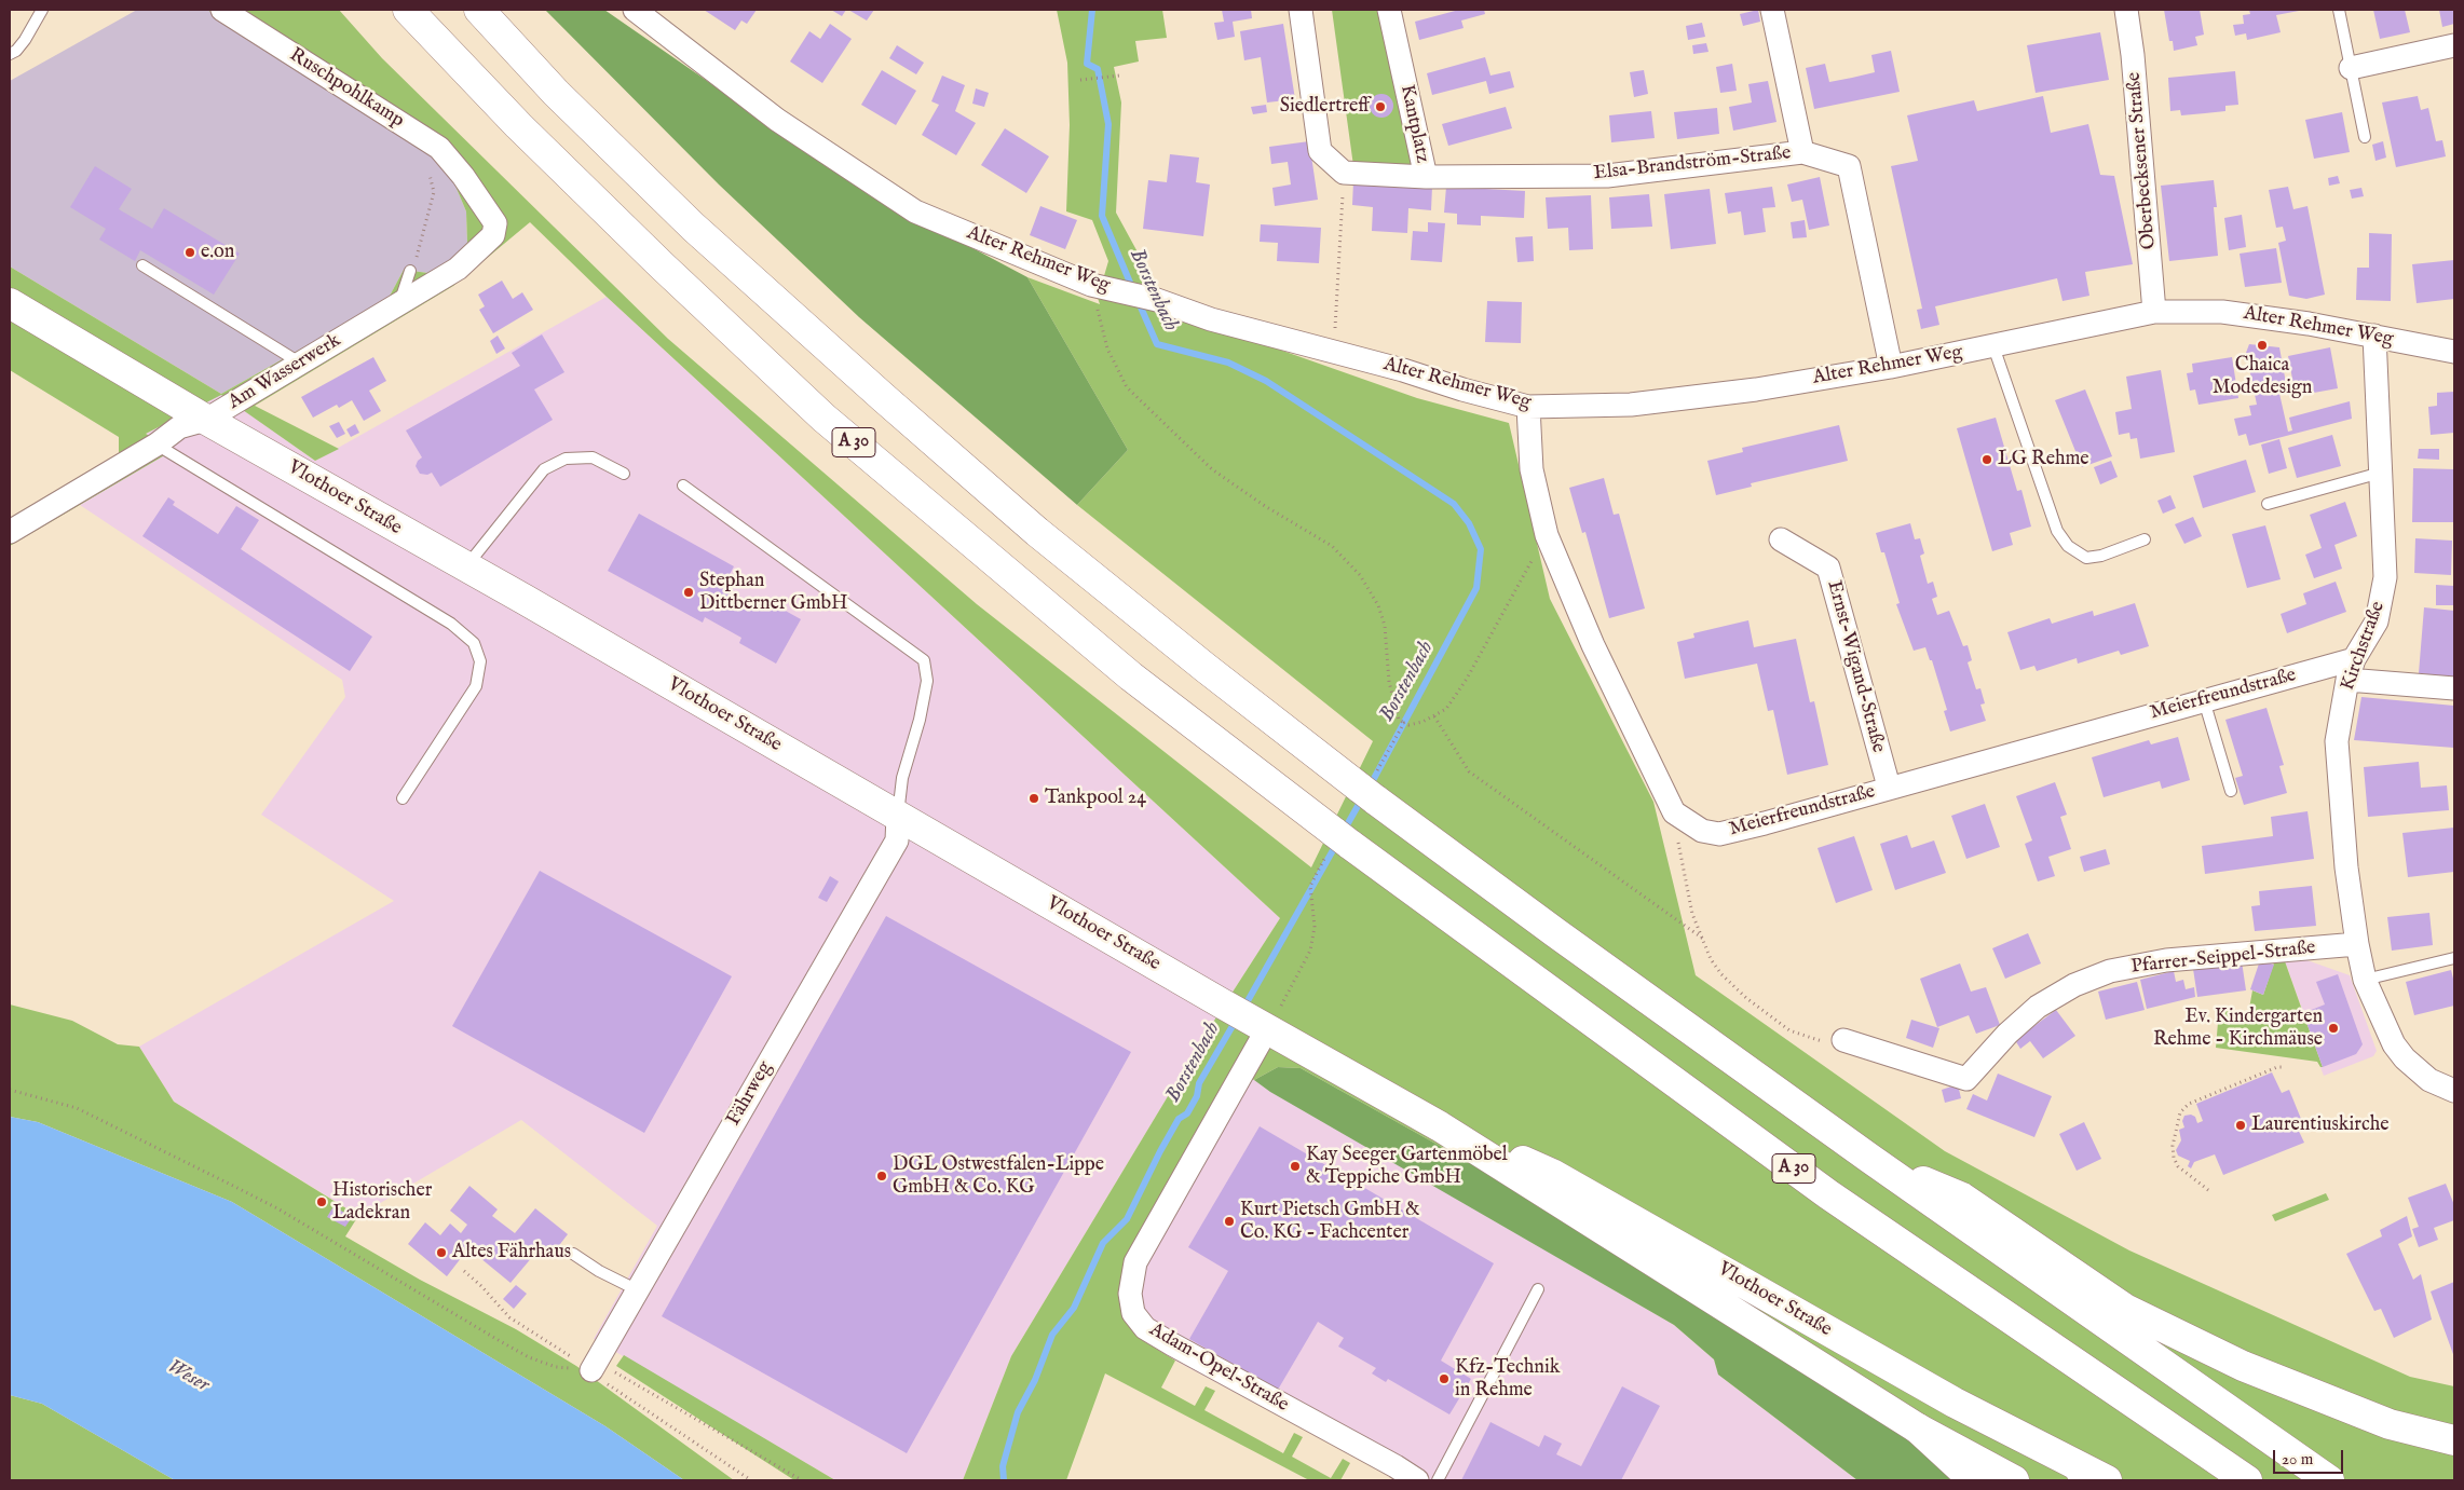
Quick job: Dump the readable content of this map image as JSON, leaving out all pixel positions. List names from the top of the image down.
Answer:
{
  "streets": {
    "main road": ["A 30", "Vlothoer Straße"],
    "street": [
      "Ruschpohlkamp",
      "Kantplatz",
      "Oberbecksener Straße",
      "Elsa-Brandström-Straße",
      "Alter Rehmer Weg",
      "Am Wasserwerk",
      "Kirchstraße",
      "Ernst-Wigand-Straße",
      "Meierfreundstraße",
      "Pfarrer-Seippel-Straße",
      "Fährweg",
      "Adam-Opel-Straße"
    ]
  },
  "crossings": [
    ["Ruschpohlkamp", "Am Wasserwerk"],
    ["Kantplatz", "Elsa-Brandström-Straße"],
    ["Oberbecksener Straße", "Alter Rehmer Weg"],
    ["Elsa-Brandström-Straße", "Alter Rehmer Weg"],
    ["Alter Rehmer Weg", "Kirchstraße"],
    ["Am Wasserwerk", "Vlothoer Straße"],
    ["Vlothoer Straße", "Fährweg"],
    ["Vlothoer Straße", "Adam-Opel-Straße"],
    ["Kirchstraße", "Meierfreundstraße"],
    ["Kirchstraße", "Pfarrer-Seippel-Straße"],
    ["Ernst-Wigand-Straße", "Meierfreundstraße"]
  ],
  "water": ["Borstenbach", "Weser"],
  "places": [
    "Siedlertreff",
    "e.on",
    "Chaica Modedesign",
    "LG Rehme",
    "Stephan Dittberner GmbH",
    "Tankpool 24",
    "Ev. Kindergarten Rehme - Kirchmäuse",
    "Laurentiuskirche",
    "Kay Seeger Gartenmöbel & Teppiche GmbH",
    "DGL Ostwestfalen-Lippe GmbH & Co. KG",
    "Historischer Ladekran",
    "Kurt Pietsch GmbH & Co. KG - Fachcenter",
    "Altes Fährhaus",
    "Kfz-Technik in Rehme"
  ],
  "scale_bar": "20 m"
}
